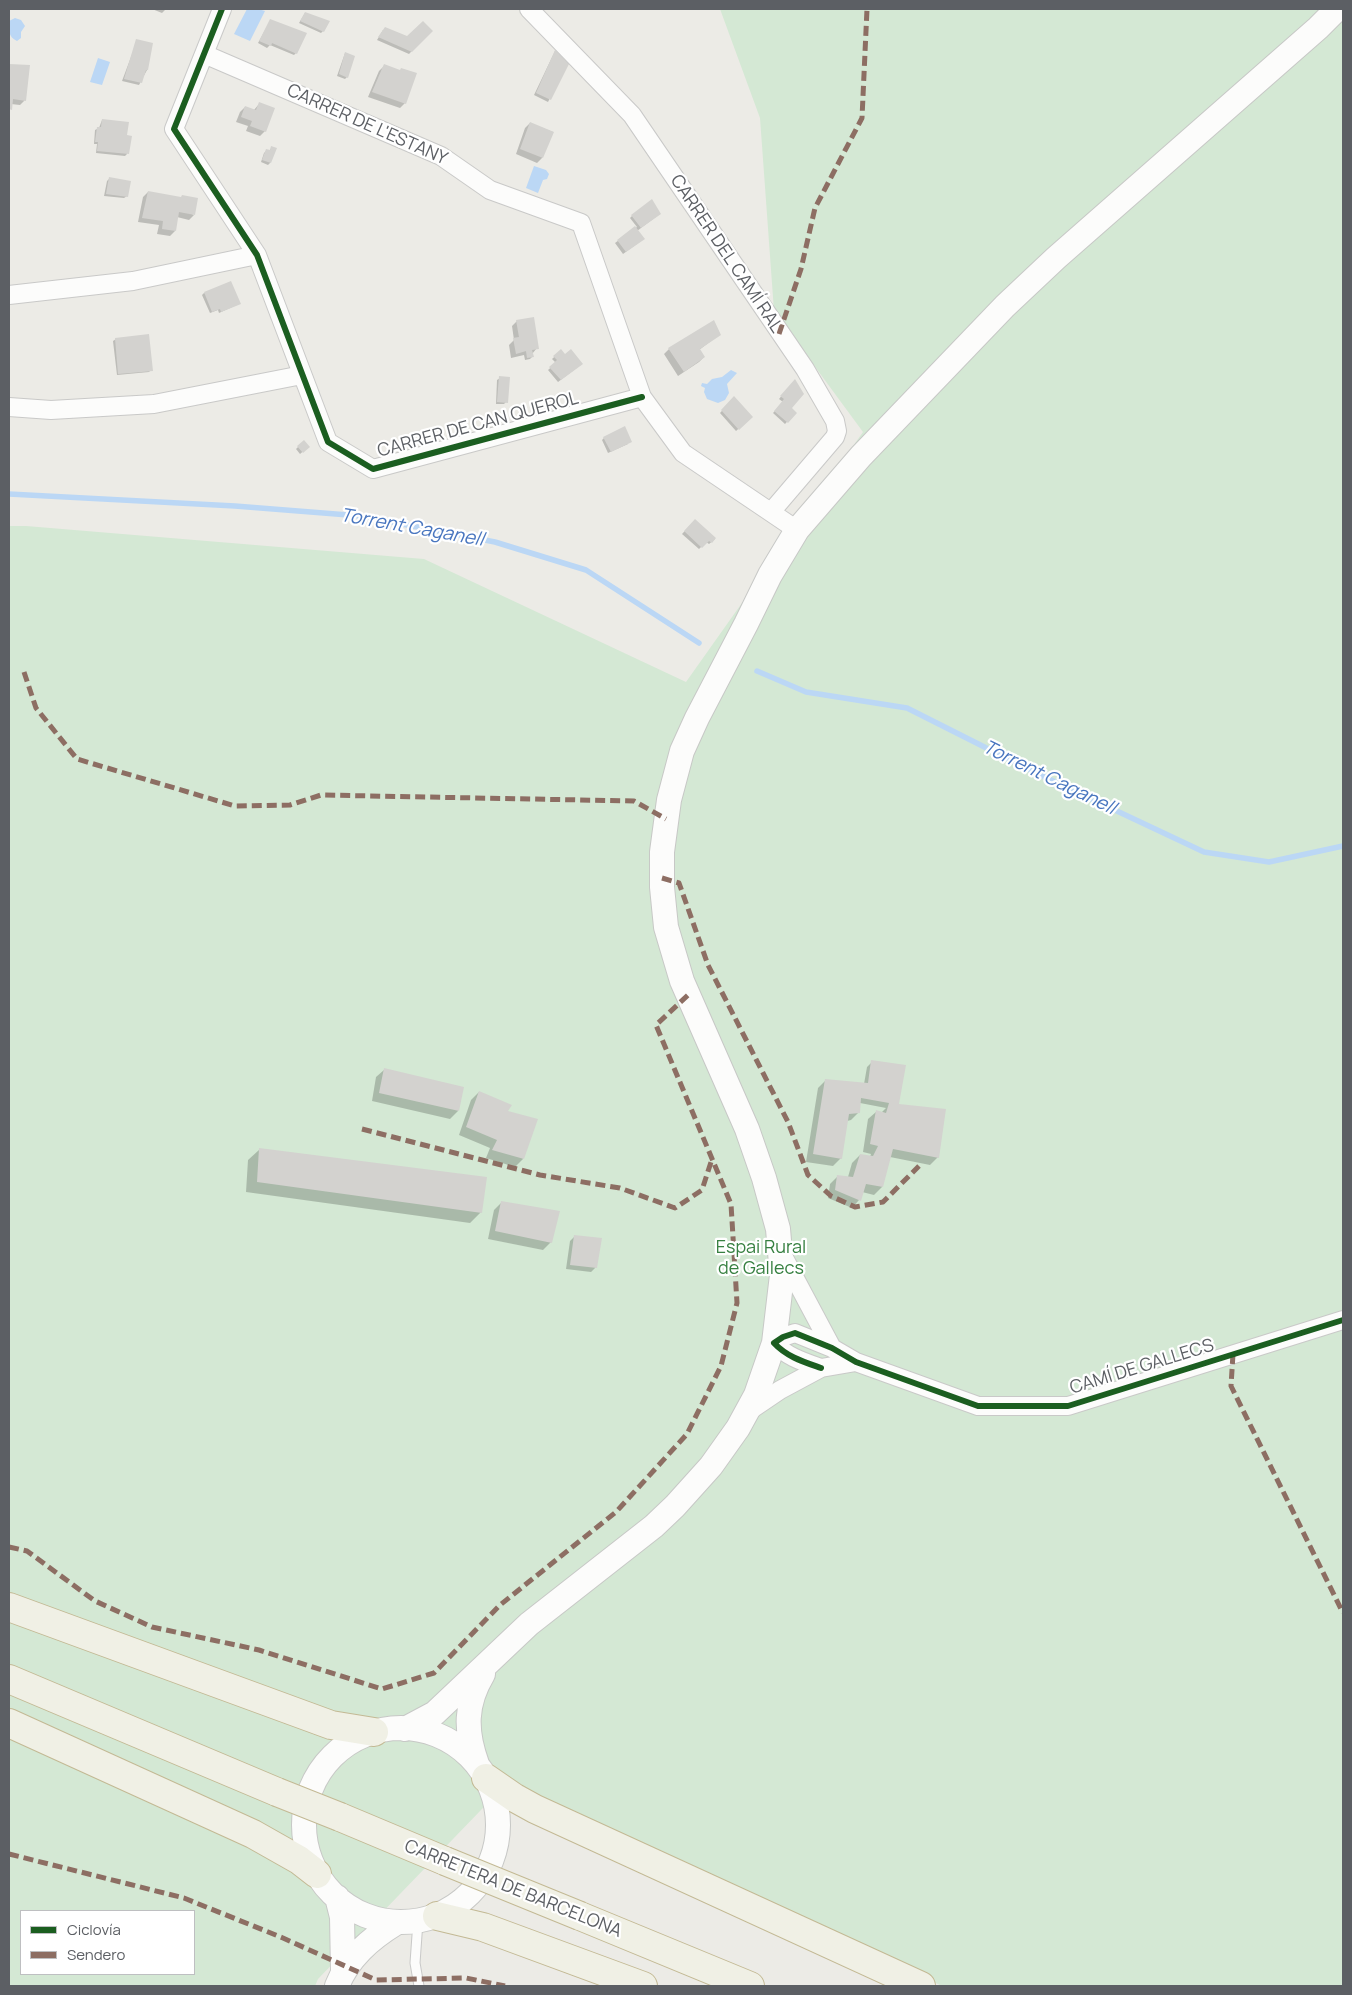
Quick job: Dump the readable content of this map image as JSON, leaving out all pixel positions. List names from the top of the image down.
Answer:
{
  "streets": {
    "highway": ["CARRETERA DE BARCELONA"],
    "street": [
      "CARRER DE L'ESTANY",
      "CARRER DEL CAMÍ RAL",
      "CARRER DE CAN QUEROL",
      "CAMÍ DE GALLECS"
    ]
  },
  "crossings": [
    ["CARRER DE L'ESTANY", "CARRER DEL CAMÍ RAL"],
    ["CARRER DE L'ESTANY", "CARRER DE CAN QUEROL"]
  ],
  "water": ["Torrent Caganell"],
  "parks": ["Espai Rural de Gallecs"],
  "legend": ["Ciclovía", "Sendero"]
}
